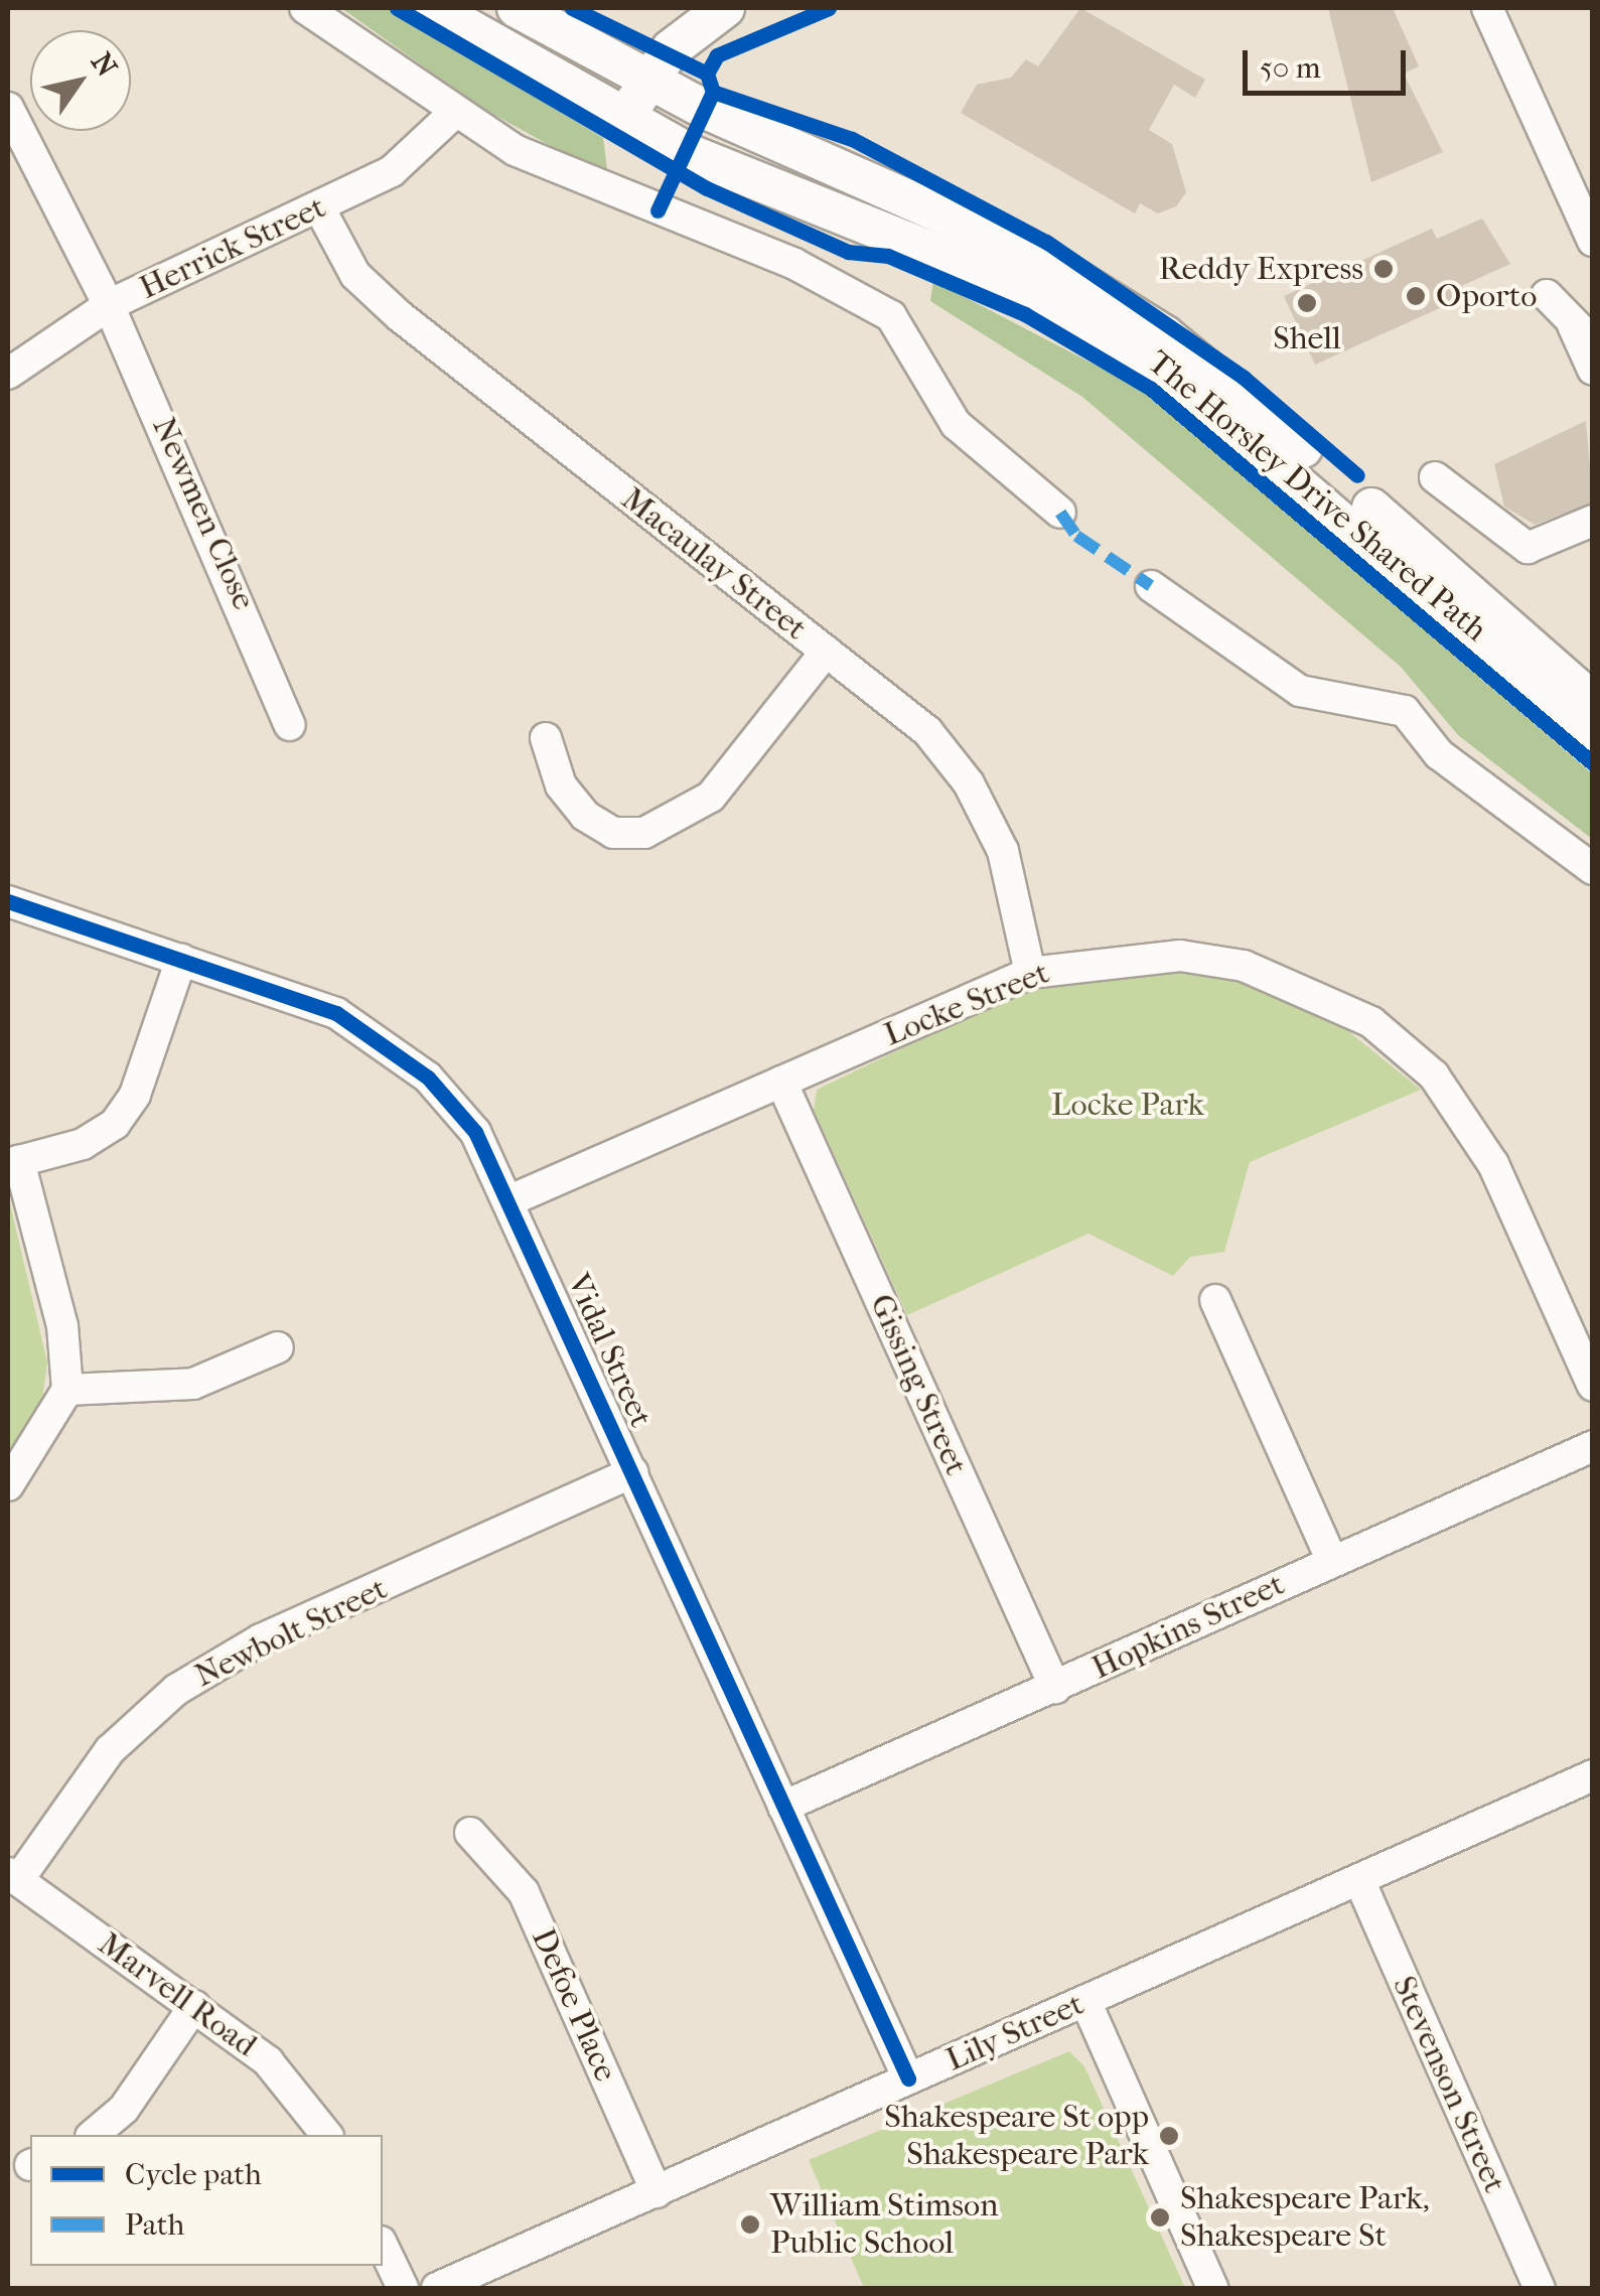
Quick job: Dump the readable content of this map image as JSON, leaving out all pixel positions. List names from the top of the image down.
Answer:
{
  "streets": {
    "street": [
      "Herrick Street",
      "Newmen Close",
      "Macaulay Street",
      "Locke Street",
      "Vidal Street",
      "Gissing Street",
      "Hopkins Street",
      "Newbolt Street",
      "Marvell Road",
      "Defoe Place",
      "Lily Street",
      "Stevenson Street"
    ],
    "cycle path": ["The Horsley Drive Shared Path"]
  },
  "crossings": [
    ["Herrick Street", "Newmen Close"],
    ["Herrick Street", "Macaulay Street"],
    ["Macaulay Street", "Locke Street"],
    ["Locke Street", "Vidal Street"],
    ["Locke Street", "Gissing Street"],
    ["Vidal Street", "Hopkins Street"],
    ["Vidal Street", "Newbolt Street"],
    ["Vidal Street", "Lily Street"],
    ["Gissing Street", "Hopkins Street"],
    ["Newbolt Street", "Marvell Road"],
    ["Defoe Place", "Lily Street"],
    ["Lily Street", "Stevenson Street"]
  ],
  "parks": ["Locke Park"],
  "places": [
    "Reddy Express",
    "Oporto",
    "Shell",
    "Shakespeare St opp Shakespeare Park",
    "Shakespeare Park, Shakespeare St",
    "William Stimson Public School"
  ],
  "legend": ["Cycle path", "Path"],
  "scale_bar": "50 m",
  "north": "top right"
}
